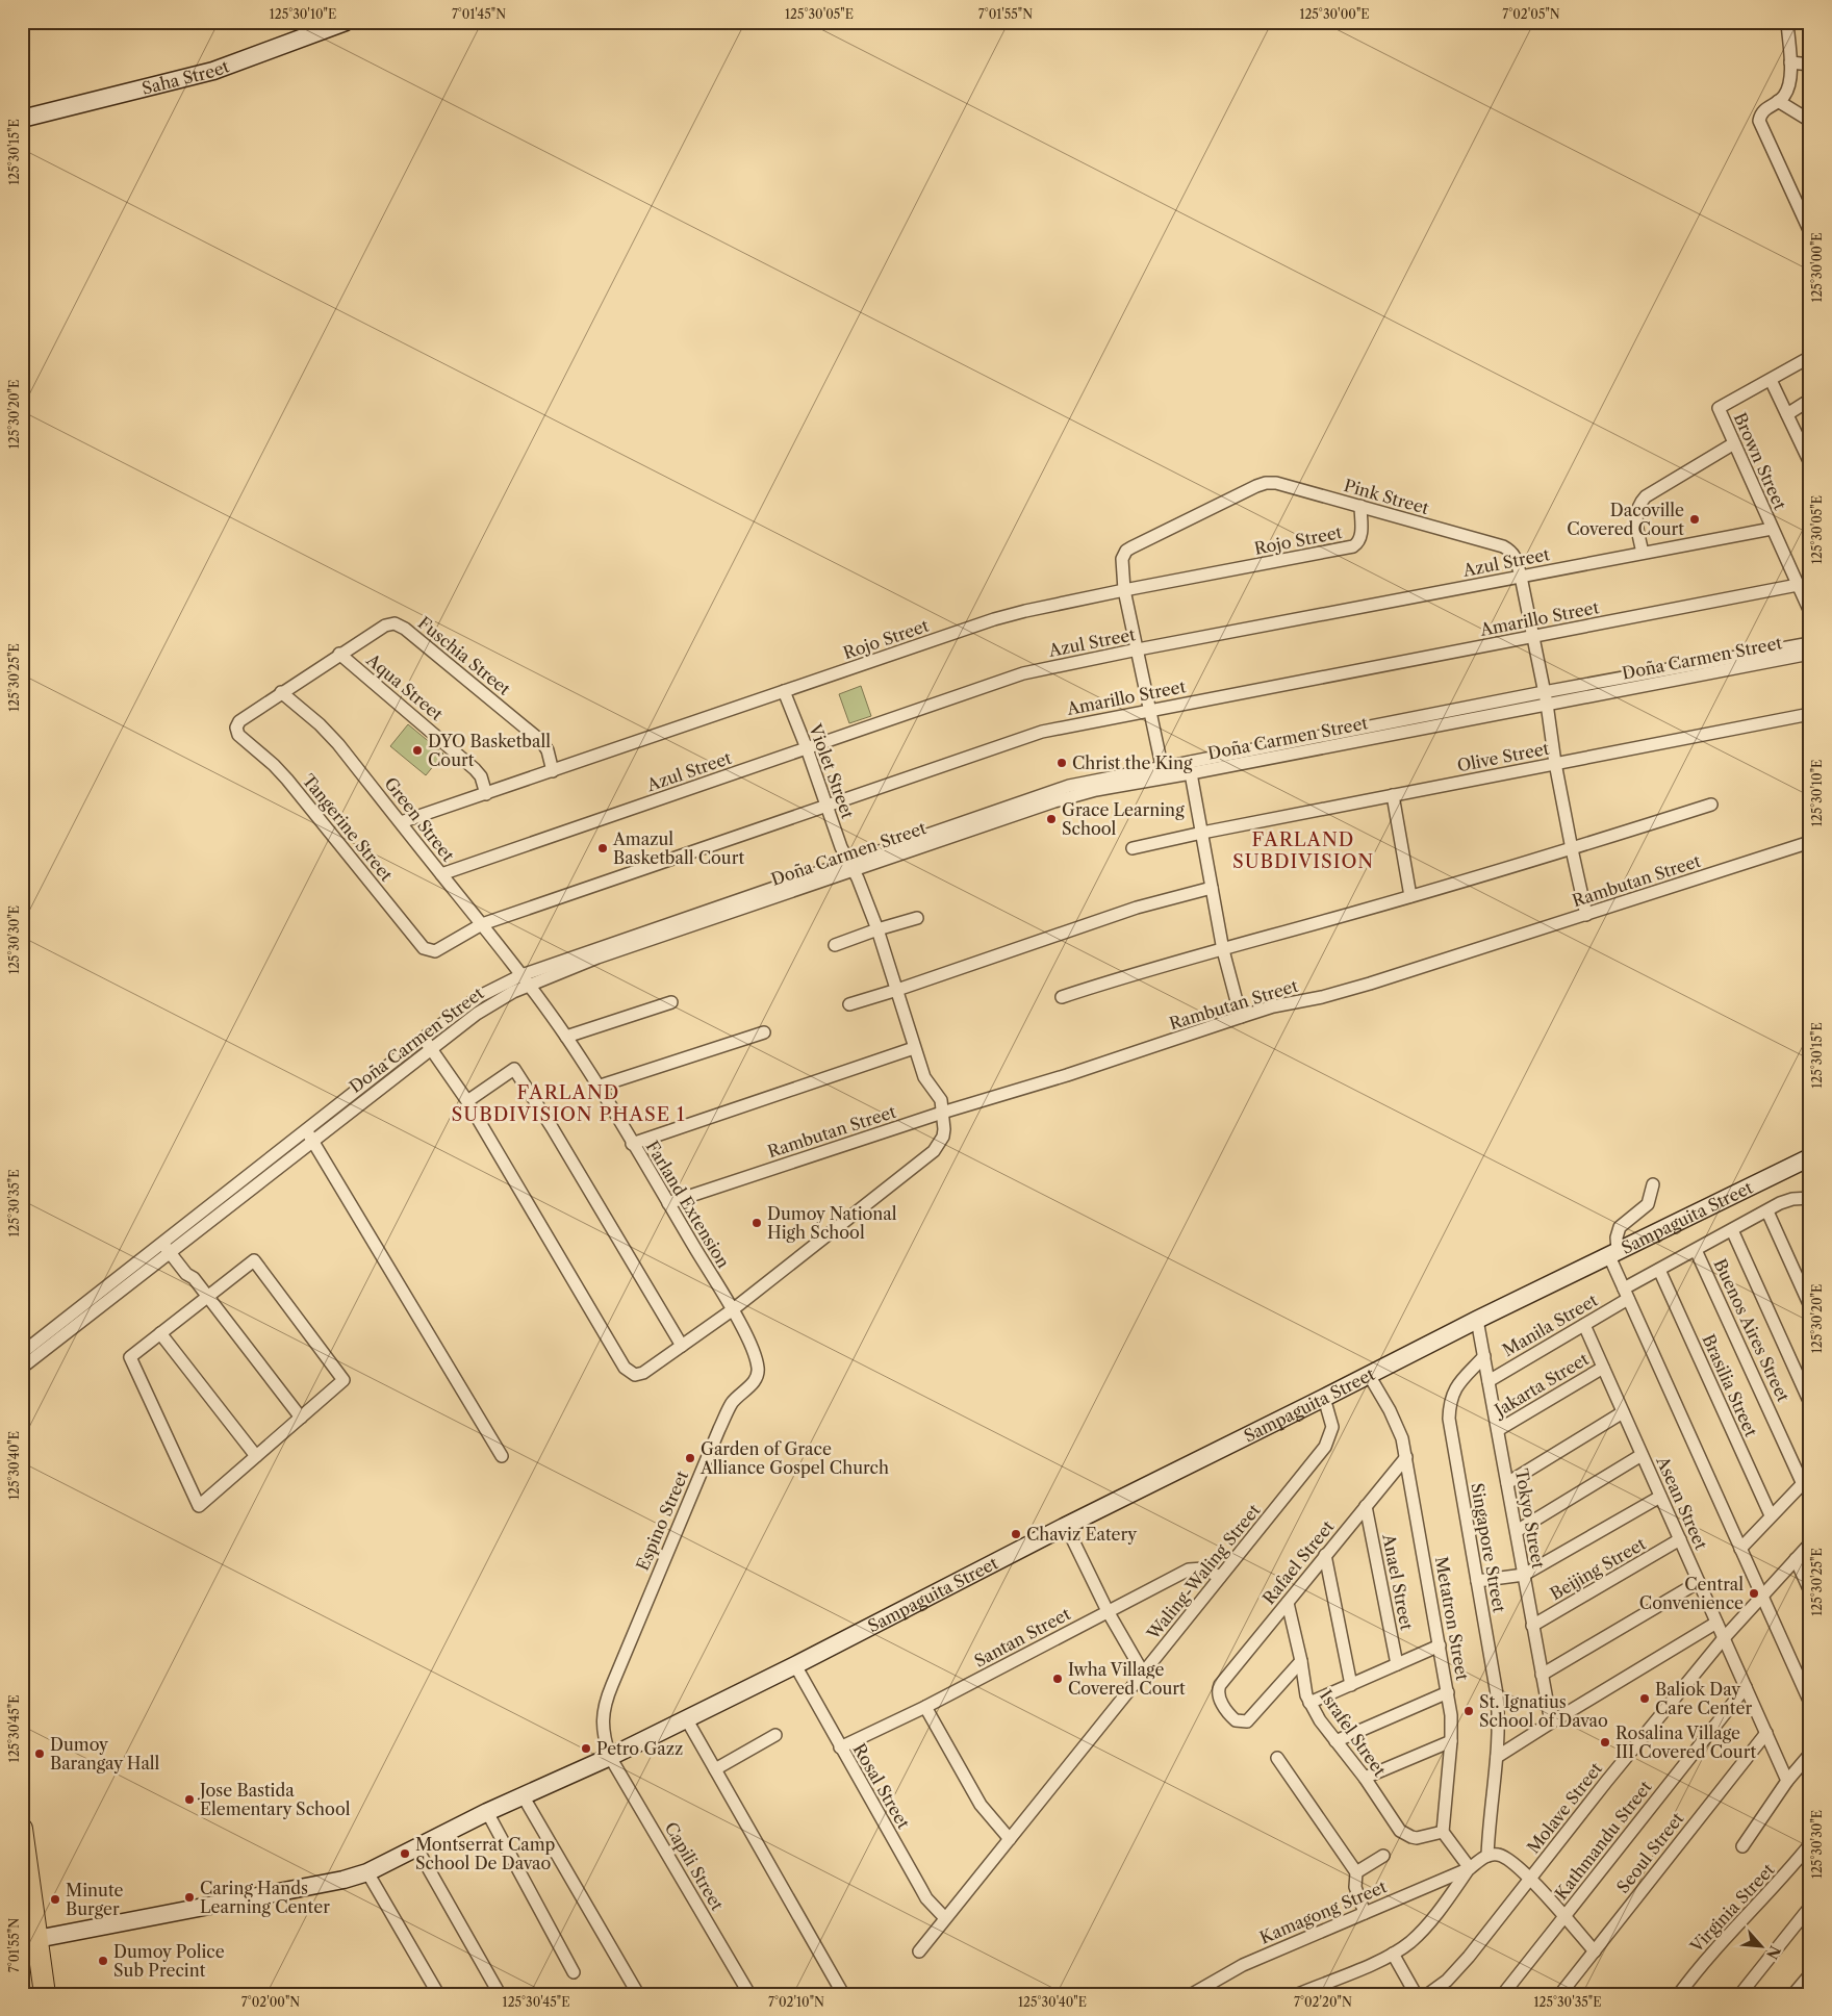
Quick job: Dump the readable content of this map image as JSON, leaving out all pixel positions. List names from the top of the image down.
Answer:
{
  "streets": {
    "street": [
      "Saha Street",
      "Brown Street",
      "Pink Street",
      "Rojo Street",
      "Azul Street",
      "Amarillo Street",
      "Fuschia Street",
      "Doña Carmen Street",
      "Aqua Street",
      "Olive Street",
      "Violet Street",
      "Green Street",
      "Tangerine Street",
      "Rambutan Street",
      "Farland Extension",
      "Sampaguita Street",
      "Manila Street",
      "Buenos Aires Street",
      "Jakarta Street",
      "Brasilia Street",
      "Asean Street",
      "Tokyo Street",
      "Espino Street",
      "Singapore Street",
      "Rafael Street",
      "Beijing Street",
      "Waling-Waling Street",
      "Anael Street",
      "Metatron Street",
      "Santan Street",
      "Israfel Street",
      "Rosal Street",
      "Molave Street",
      "Kathmandu Street",
      "Seoul Street",
      "Capili Street",
      "Virginia Street",
      "Kamagong Street"
    ]
  },
  "crossings": [
    ["Brown Street", "Azul Street"],
    ["Brown Street", "Amarillo Street"],
    ["Pink Street", "Rojo Street"],
    ["Pink Street", "Azul Street"],
    ["Pink Street", "Amarillo Street"],
    ["Pink Street", "Doña Carmen Street"],
    ["Pink Street", "Olive Street"],
    ["Pink Street", "Rambutan Street"],
    ["Rojo Street", "Fuschia Street"],
    ["Rojo Street", "Aqua Street"],
    ["Rojo Street", "Violet Street"],
    ["Rojo Street", "Green Street"],
    ["Azul Street", "Violet Street"],
    ["Azul Street", "Green Street"],
    ["Amarillo Street", "Violet Street"],
    ["Amarillo Street", "Green Street"],
    ["Amarillo Street", "Tangerine Street"],
    ["Fuschia Street", "Aqua Street"],
    ["Fuschia Street", "Green Street"],
    ["Fuschia Street", "Tangerine Street"],
    ["Doña Carmen Street", "Violet Street"],
    ["Doña Carmen Street", "Green Street"],
    ["Doña Carmen Street", "Farland Extension"],
    ["Violet Street", "Rambutan Street"],
    ["Green Street", "Tangerine Street"],
    ["Green Street", "Farland Extension"],
    ["Rambutan Street", "Farland Extension"],
    ["Farland Extension", "Espino Street"],
    ["Sampaguita Street", "Tokyo Street"],
    ["Sampaguita Street", "Espino Street"],
    ["Sampaguita Street", "Waling-Waling Street"],
    ["Sampaguita Street", "Metatron Street"],
    ["Sampaguita Street", "Rosal Street"],
    ["Sampaguita Street", "Capili Street"],
    ["Manila Street", "Buenos Aires Street"],
    ["Manila Street", "Brasilia Street"],
    ["Manila Street", "Asean Street"],
    ["Manila Street", "Tokyo Street"],
    ["Buenos Aires Street", "Brasilia Street"],
    ["Jakarta Street", "Asean Street"],
    ["Jakarta Street", "Tokyo Street"],
    ["Asean Street", "Beijing Street"],
    ["Asean Street", "Molave Street"],
    ["Asean Street", "Kathmandu Street"],
    ["Asean Street", "Seoul Street"],
    ["Tokyo Street", "Singapore Street"],
    ["Tokyo Street", "Beijing Street"],
    ["Espino Street", "Capili Street"],
    ["Rafael Street", "Anael Street"],
    ["Rafael Street", "Metatron Street"],
    ["Rafael Street", "Israfel Street"],
    ["Waling-Waling Street", "Santan Street"],
    ["Waling-Waling Street", "Rosal Street"],
    ["Metatron Street", "Israfel Street"],
    ["Santan Street", "Rosal Street"]
  ],
  "districts": ["FARLAND SUBDIVISION", "FARLAND SUBDIVISION PHASE 1"],
  "places": [
    "Dacoville Covered Court",
    "DYO Basketball Court",
    "Christ the King",
    "Grace Learning School",
    "Amazul Basketball Court",
    "Dumoy National High School",
    "Garden of Grace Alliance Gospel Church",
    "Chaviz Eatery",
    "Central Convenience",
    "Iwha Village Covered Court",
    "Baliok Day Care Center",
    "St. Ignatius School of Davao",
    "Rosalina Village III Covered Court",
    "Petro Gazz",
    "Dumoy Barangay Hall",
    "Jose Bastida Elementary School",
    "Montserrat Camp School De Davao",
    "Caring Hands Learning Center",
    "Minute Burger",
    "Dumoy Police Sub Precint"
  ],
  "north": "bottom right",
  "coordinates": [
    "125°30'10\"E",
    "7°01'45\"N",
    "125°30'05\"E",
    "7°01'55\"N",
    "125°30'00\"E",
    "7°02'05\"N",
    "125°30'15\"E",
    "125°30'20\"E",
    "125°30'25\"E",
    "125°30'30\"E",
    "125°30'35\"E",
    "125°30'40\"E",
    "125°30'45\"E",
    "7°02'00\"N",
    "7°02'10\"N",
    "7°02'20\"N"
  ]
}
